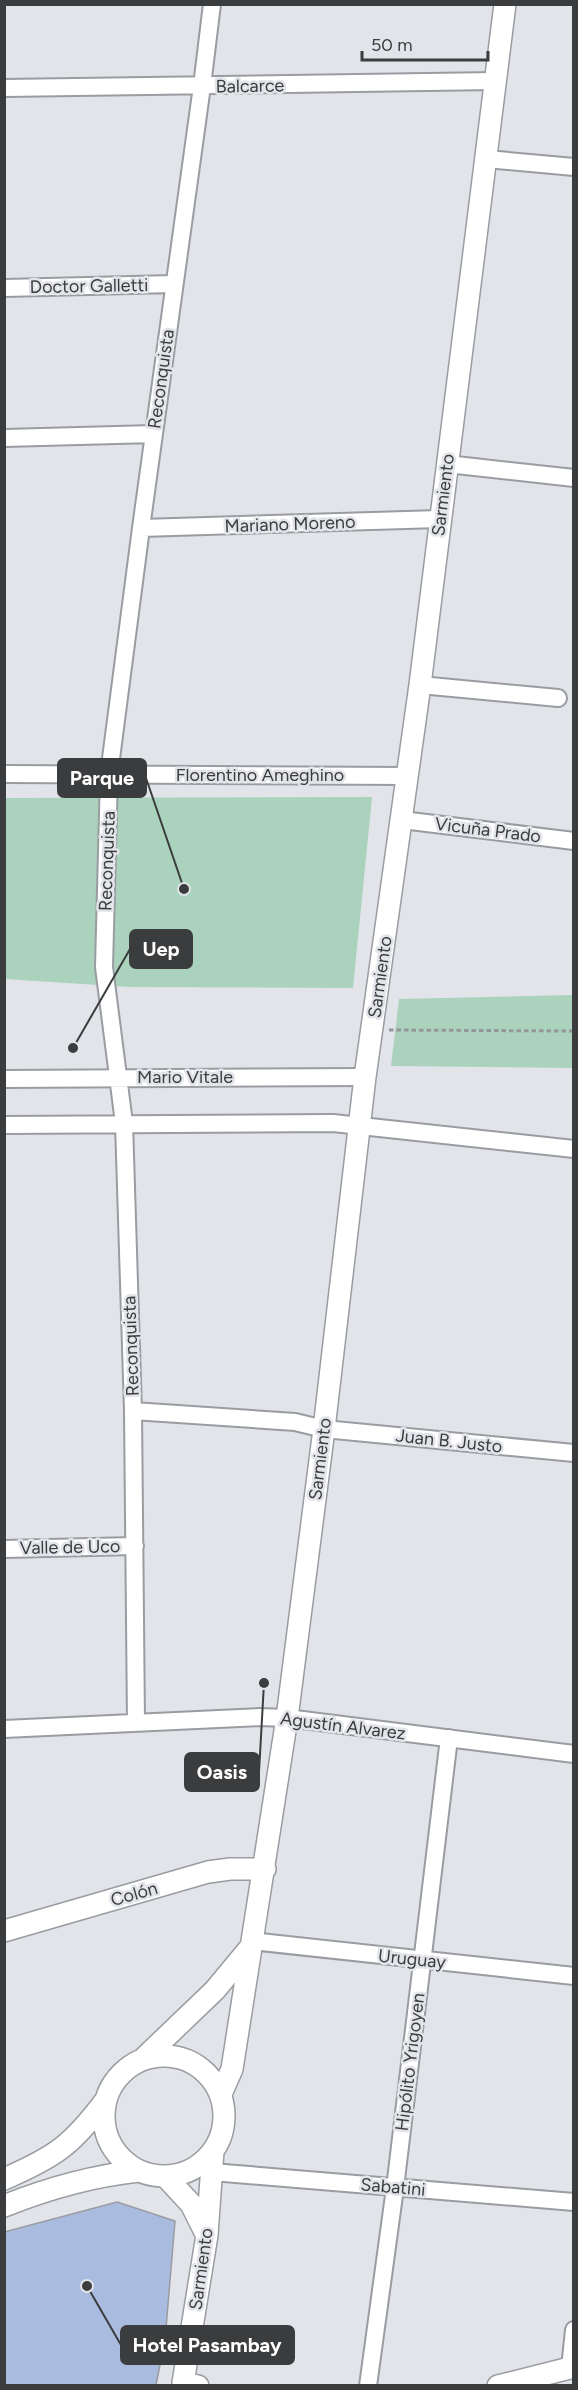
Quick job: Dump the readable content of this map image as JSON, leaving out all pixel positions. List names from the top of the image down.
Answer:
{
  "streets": {
    "street": [
      "Balcarce",
      "Doctor Galletti",
      "Reconquista",
      "Sarmiento",
      "Mariano Moreno",
      "Florentino Ameghino",
      "Vicuña Prado",
      "Mario Vitale",
      "Juan B. Justo",
      "Valle de Uco",
      "Agustín Alvarez",
      "Colón",
      "Uruguay",
      "Hipólito Yrigoyen",
      "Sabatini"
    ]
  },
  "crossings": [
    ["Balcarce", "Reconquista"],
    ["Balcarce", "Sarmiento"],
    ["Doctor Galletti", "Reconquista"],
    ["Reconquista", "Mariano Moreno"],
    ["Reconquista", "Florentino Ameghino"],
    ["Reconquista", "Mario Vitale"],
    ["Reconquista", "Juan B. Justo"],
    ["Reconquista", "Valle de Uco"],
    ["Reconquista", "Agustín Alvarez"],
    ["Sarmiento", "Mariano Moreno"],
    ["Sarmiento", "Florentino Ameghino"],
    ["Sarmiento", "Vicuña Prado"],
    ["Sarmiento", "Mario Vitale"],
    ["Sarmiento", "Juan B. Justo"],
    ["Sarmiento", "Agustín Alvarez"],
    ["Sarmiento", "Colón"],
    ["Sarmiento", "Uruguay"],
    ["Sarmiento", "Sabatini"],
    ["Agustín Alvarez", "Hipólito Yrigoyen"],
    ["Uruguay", "Hipólito Yrigoyen"],
    ["Hipólito Yrigoyen", "Sabatini"]
  ],
  "places": [
    "Parque",
    "Uep",
    "Oasis",
    "Hotel Pasambay"
  ],
  "scale_bar": "50 m"
}
